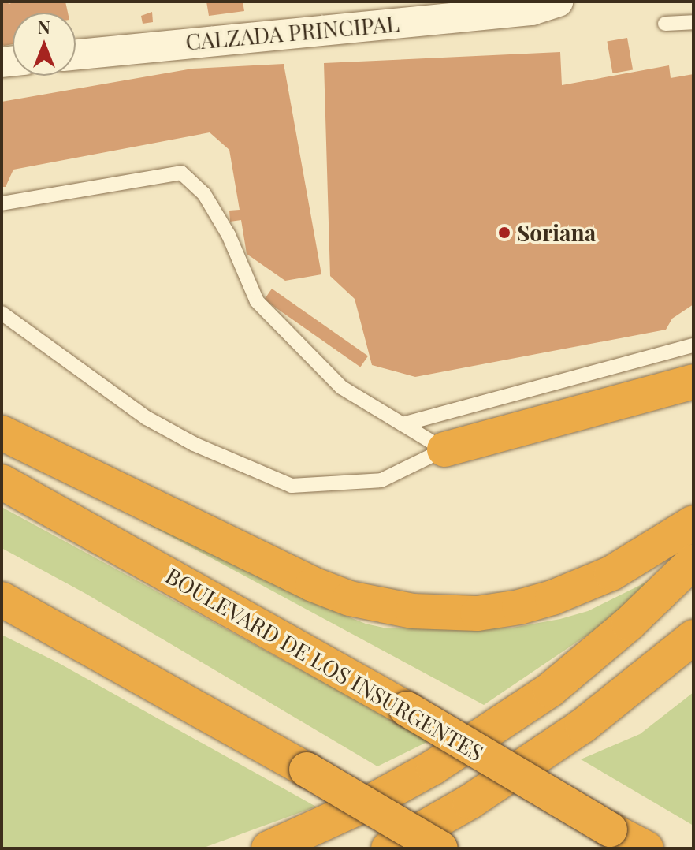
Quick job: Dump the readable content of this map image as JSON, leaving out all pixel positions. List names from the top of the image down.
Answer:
{
  "streets": {
    "highway": ["BOULEVARD DE LOS INSURGENTES"],
    "street": ["CALZADA PRINCIPAL"]
  },
  "places": ["Soriana"],
  "north": "top"
}
